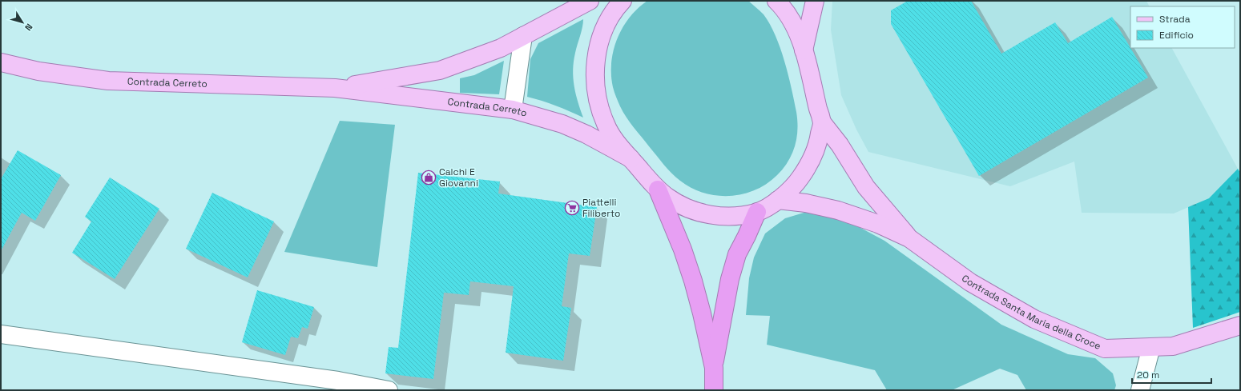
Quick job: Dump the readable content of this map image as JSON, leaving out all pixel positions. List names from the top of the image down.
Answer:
{
  "streets": {
    "main road": ["Contrada Cerreto", "Contrada Santa Maria della Croce"]
  },
  "places": {
    "shop": ["Calchi E Giovanni"],
    "supermarket": ["Piattelli Filiberto"]
  },
  "legend": ["Strada", "Edificio"],
  "scale_bar": "20 m",
  "north": "bottom right"
}
